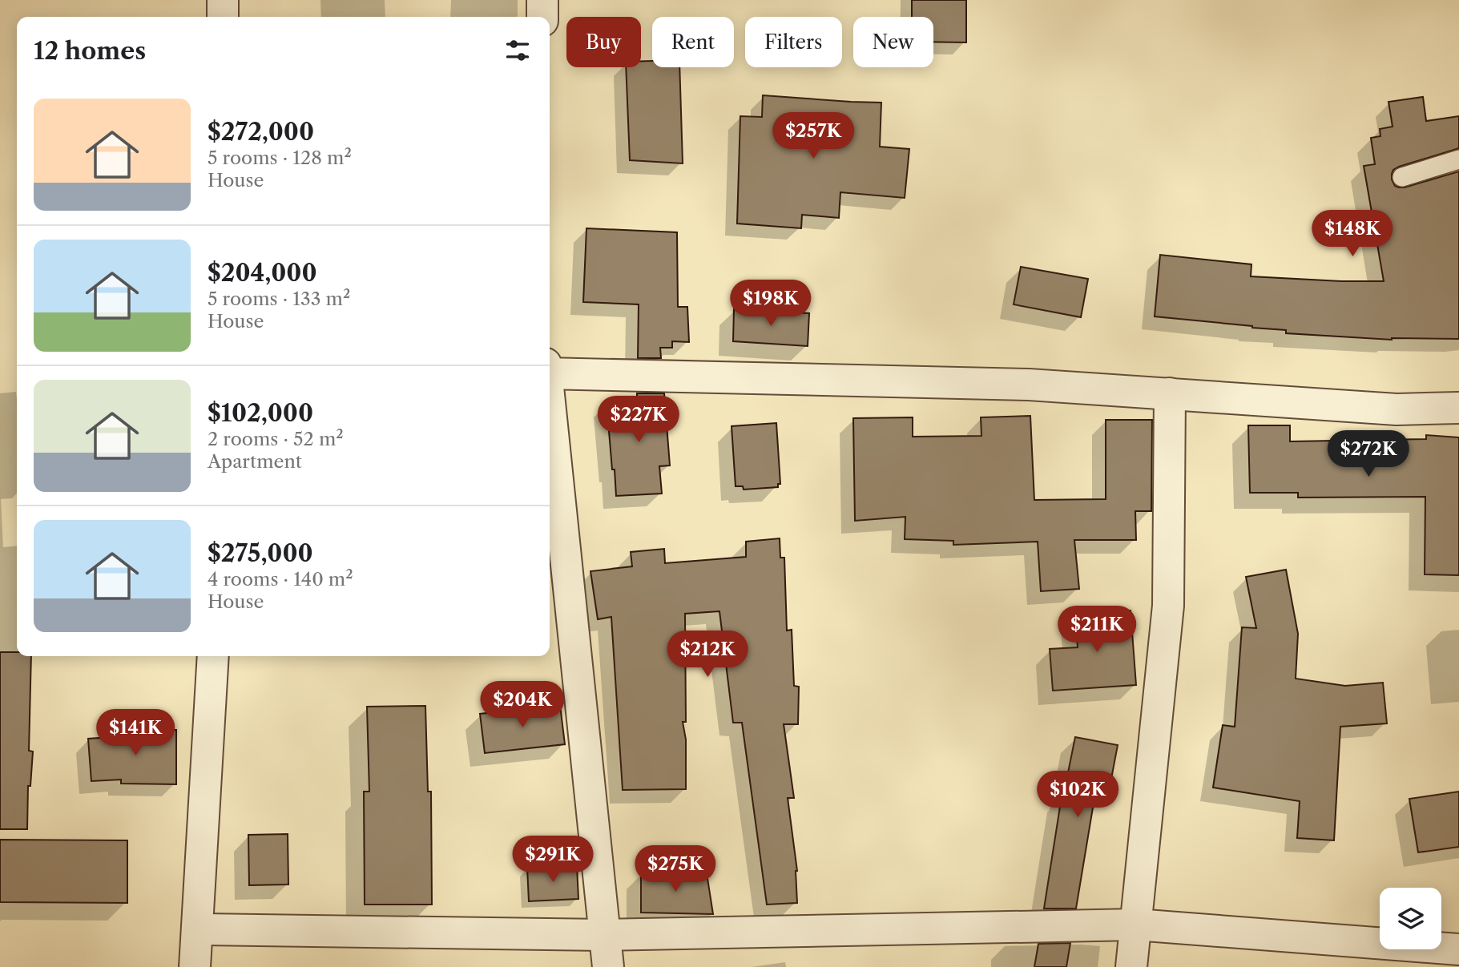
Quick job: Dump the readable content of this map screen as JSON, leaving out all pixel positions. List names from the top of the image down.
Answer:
{
  "page": {
    "chip": [
      "Buy",
      "Rent",
      "Filters",
      "New"
    ],
    "heading": "12 homes",
    "list": [
      {
        "name": "$272,000",
        "note": "5 rooms · 128 m² · House"
      },
      {
        "name": "$204,000",
        "note": "5 rooms · 133 m² · House"
      },
      {
        "name": "$102,000",
        "note": "2 rooms · 52 m² · Apartment"
      },
      {
        "name": "$275,000",
        "note": "4 rooms · 140 m² · House"
      }
    ],
    "price": [
      "$257K",
      "$148K",
      "$198K",
      "$227K",
      "$272K",
      "$211K",
      "$212K",
      "$204K",
      "$141K",
      "$102K",
      "$291K",
      "$275K"
    ]
  }
}
